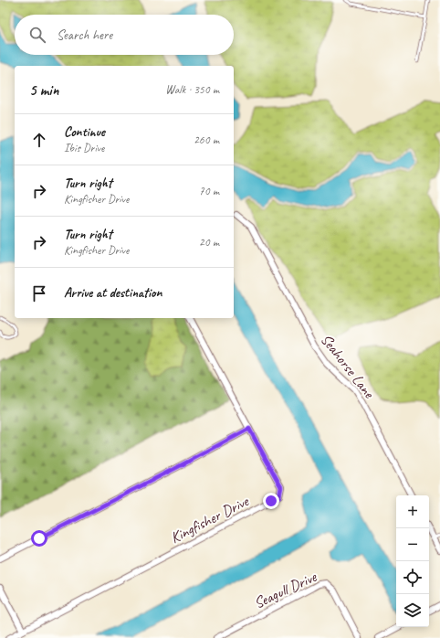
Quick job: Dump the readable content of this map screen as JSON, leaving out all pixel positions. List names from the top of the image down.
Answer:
{
  "streets": {
    "street": ["Seahorse Lane", "Kingfisher Drive", "Seagull Drive"]
  },
  "page": {
    "search": "Search here",
    "heading": ["5 min", "Walk · 350 m"],
    "list": [
      ["Continue", "Ibis Drive", "260 m"],
      ["Turn right", "Kingfisher Drive", "70 m"],
      ["Turn right", "Kingfisher Drive", "20 m"],
      "Arrive at destination"
    ],
    "map_buttons": ["+", "−"]
  }
}
